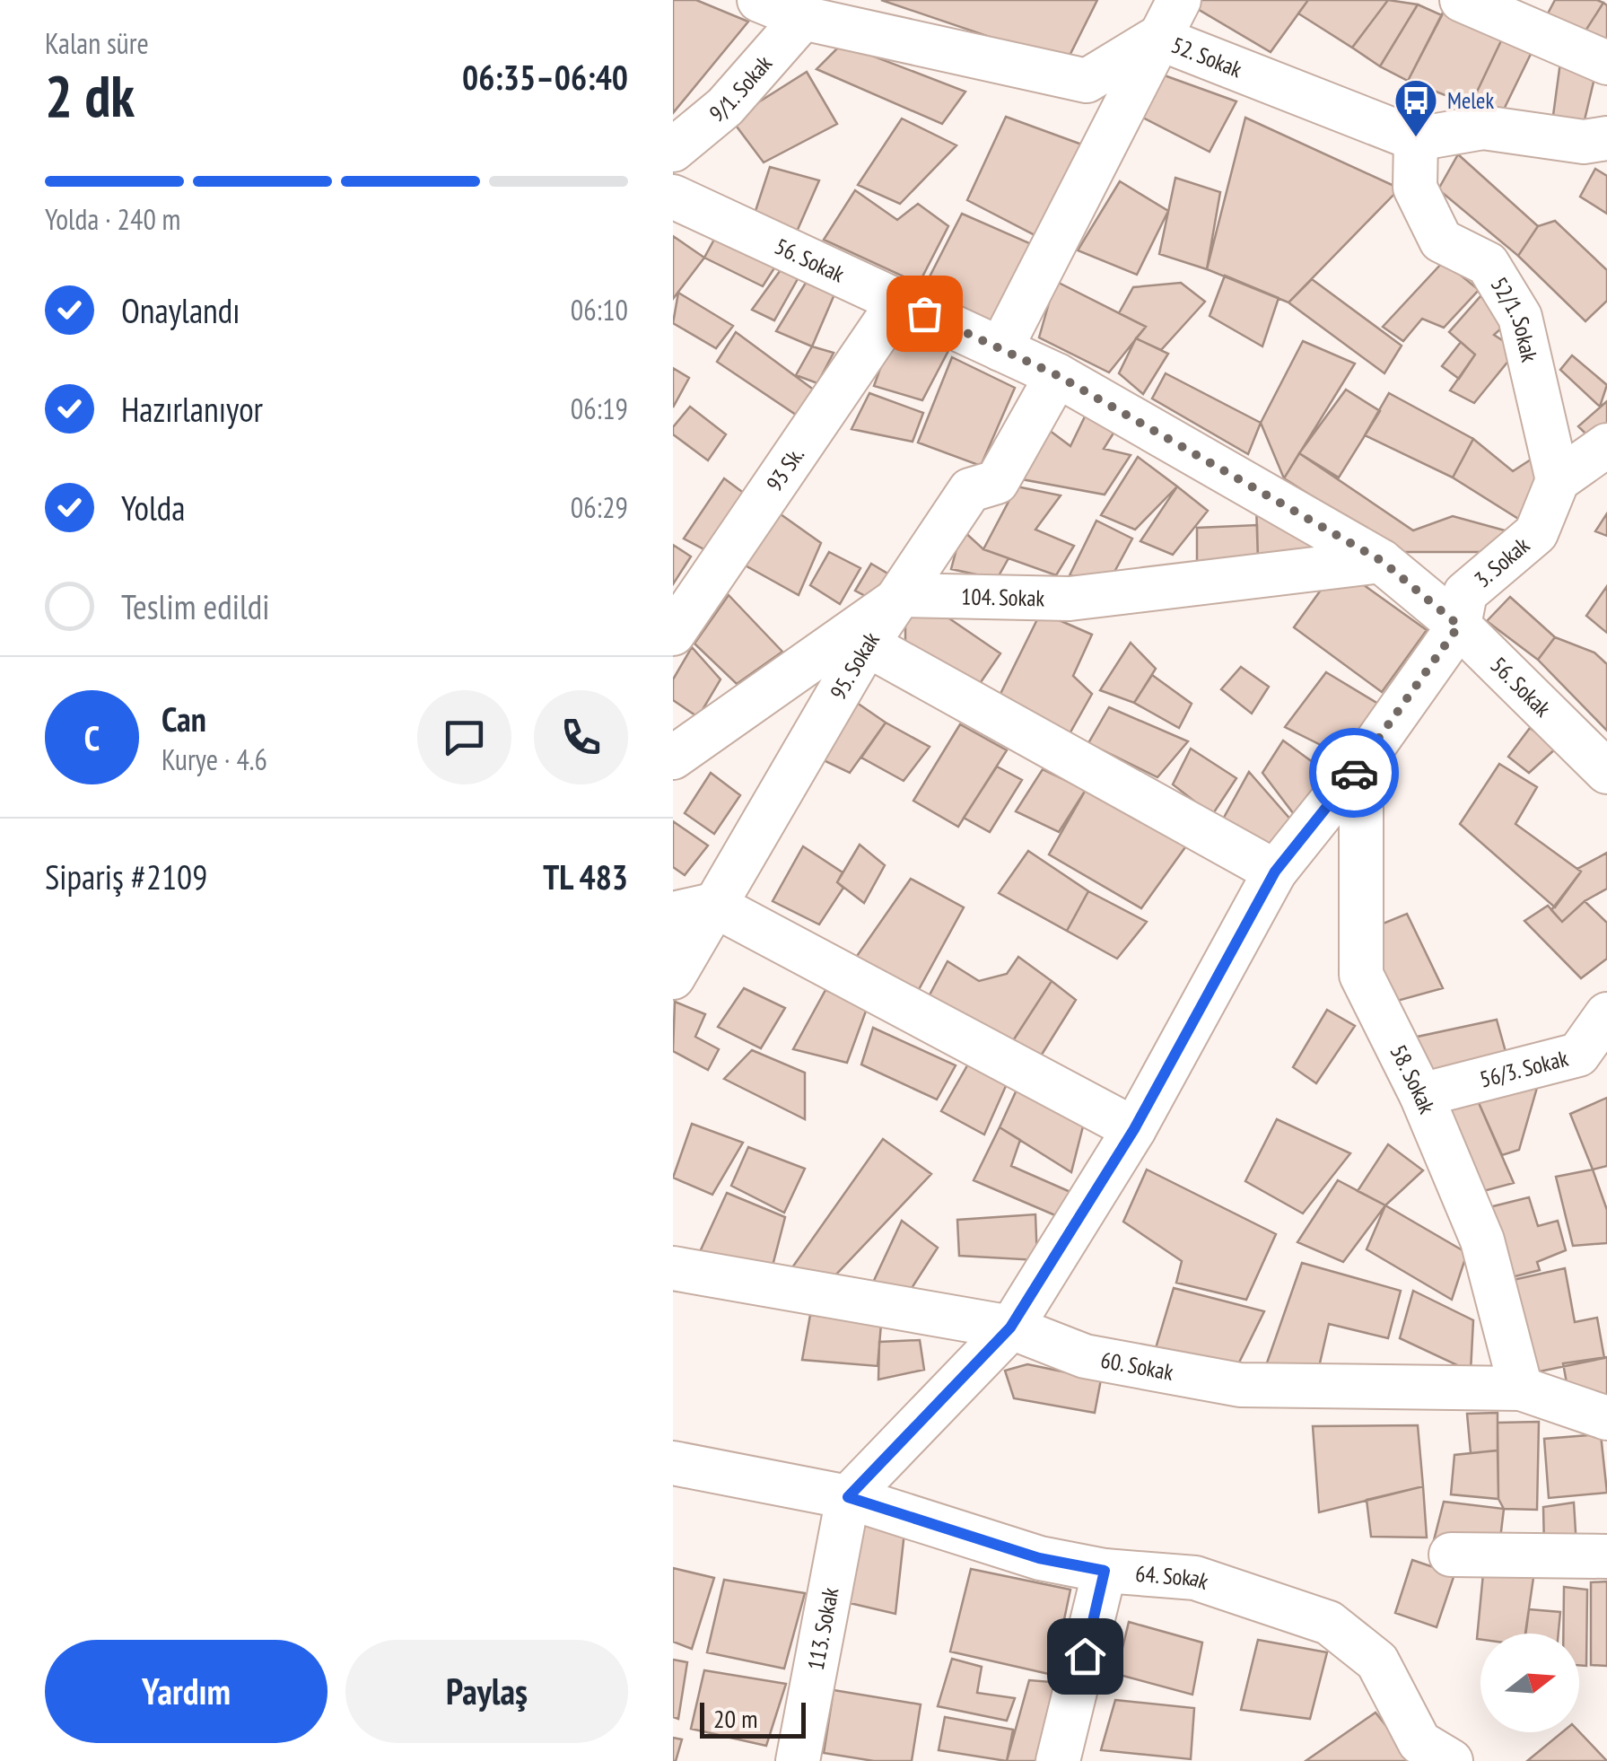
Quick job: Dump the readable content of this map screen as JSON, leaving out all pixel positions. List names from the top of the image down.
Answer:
{
  "streets": {
    "street": [
      "52. Sokak",
      "9/1. Sokak",
      "56. Sokak",
      "52/1. Sokak",
      "93 Sk.",
      "3. Sokak",
      "104. Sokak",
      "95. Sokak",
      "56/3. Sokak",
      "58. Sokak",
      "60. Sokak",
      "64. Sokak",
      "113. Sokak"
    ]
  },
  "crossings": [
    ["52. Sokak", "9/1. Sokak"],
    ["52. Sokak", "52/1. Sokak"],
    ["56. Sokak", "93 Sk."],
    ["56. Sokak", "3. Sokak"],
    ["56. Sokak", "104. Sokak"],
    ["56. Sokak", "95. Sokak"],
    ["52/1. Sokak", "3. Sokak"],
    ["3. Sokak", "58. Sokak"],
    ["3. Sokak", "60. Sokak"],
    ["3. Sokak", "64. Sokak"],
    ["3. Sokak", "113. Sokak"],
    ["104. Sokak", "95. Sokak"],
    ["56/3. Sokak", "58. Sokak"],
    ["58. Sokak", "60. Sokak"],
    ["64. Sokak", "113. Sokak"]
  ],
  "places": {
    "bus stop": ["Melek"]
  },
  "scale_bar": "20 m",
  "north": "right",
  "page": {
    "heading": ["2 dk", "Kalan süre", "06:35–06:40"],
    "panel": [
      "Can",
      "Kurye · 4.6",
      "Sipariş #2109",
      "TL 483"
    ],
    "bar": "Yolda · 240 m",
    "list": [
      ["Onaylandı", "06:10"],
      ["Hazırlanıyor", "06:19"],
      ["Yolda", "06:29"],
      "Teslim edildi"
    ],
    "round": "C",
    "buttons": ["Yardım", "Paylaş"],
    "scale": "20 m"
  }
}
